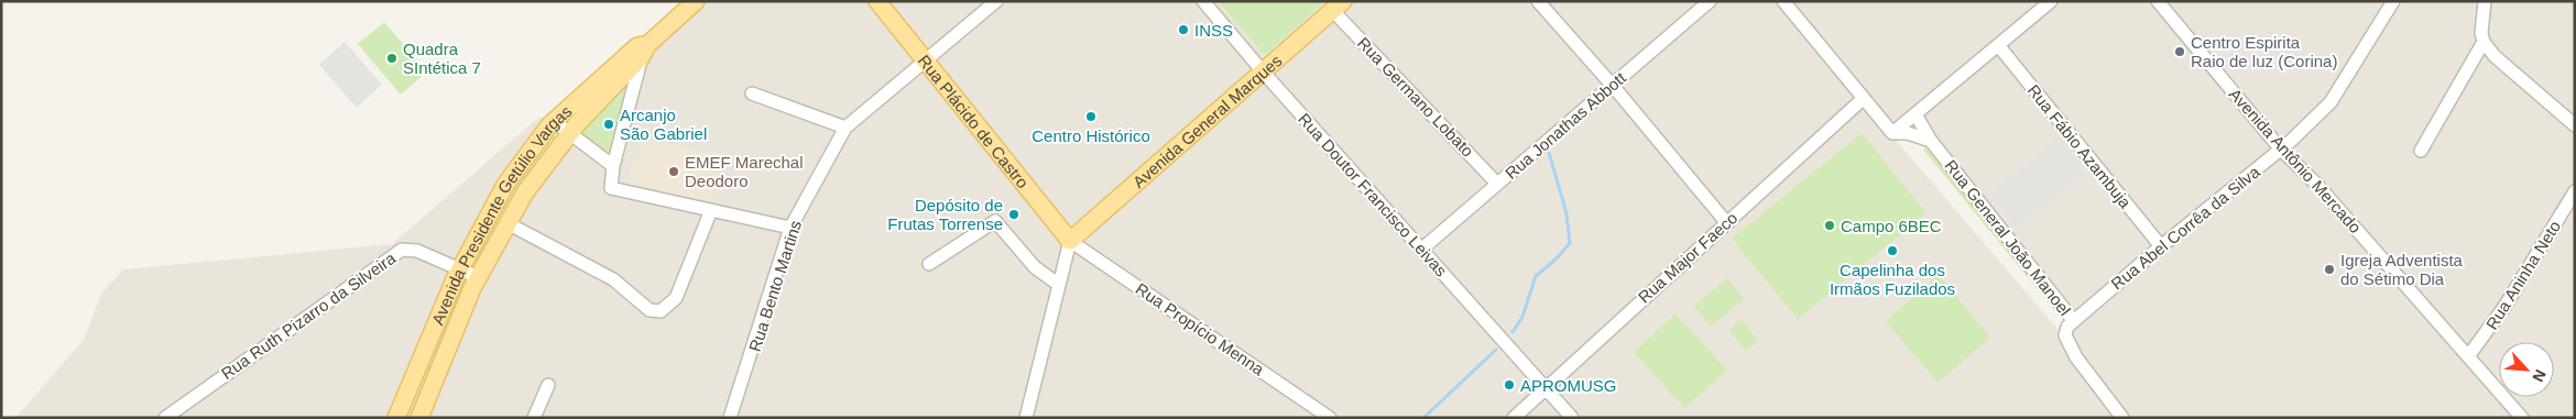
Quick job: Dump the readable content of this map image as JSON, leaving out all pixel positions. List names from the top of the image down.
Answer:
{
  "streets": {
    "main road": ["Rua Plácido de Castro", "Avenida General Marques", "Avenida Presidente Getúlio Vargas"],
    "street": [
      "Rua Germano Lobato",
      "Rua Jonathas Abbott",
      "Rua Fábio Azambuja",
      "Avenida Antônio Mercado",
      "Rua Doutor Francisco Leivas",
      "Rua Abel Corrêa da Silva",
      "Rua General João Manoel",
      "Rua Major Faeco",
      "Rua Aninha Neto",
      "Rua Bento Martins",
      "Rua Ruth Pizarro da Silveira",
      "Rua Propício Menna"
    ]
  },
  "crossings": [
    ["Rua Germano Lobato", "Avenida General Marques"],
    ["Rua Germano Lobato", "Rua Jonathas Abbott"],
    ["Rua Plácido de Castro", "Avenida General Marques"],
    ["Rua Plácido de Castro", "Rua Bento Martins"],
    ["Rua Plácido de Castro", "Rua Propício Menna"],
    ["Avenida General Marques", "Rua Doutor Francisco Leivas"],
    ["Avenida General Marques", "Rua Propício Menna"],
    ["Rua Jonathas Abbott", "Rua Doutor Francisco Leivas"],
    ["Rua Fábio Azambuja", "Rua Abel Corrêa da Silva"],
    ["Avenida Antônio Mercado", "Rua Abel Corrêa da Silva"],
    ["Avenida Antônio Mercado", "Rua Aninha Neto"],
    ["Rua Doutor Francisco Leivas", "Rua Major Faeco"],
    ["Avenida Presidente Getúlio Vargas", "Rua Ruth Pizarro da Silveira"],
    ["Rua Abel Corrêa da Silva", "Rua General João Manoel"]
  ],
  "places": [
    "INSS",
    "Centro Espirita Raio de luz (Corina)",
    "Quadra SIntética 7",
    "Centro Histórico",
    "Arcanjo São Gabriel",
    "EMEF Marechal Deodoro",
    "Depósito de Frutas Torrense",
    "Campo 6BEC",
    "Capelinha dos Irmãos Fuzilados",
    "Igreja Adventista do Sétimo Dia",
    "APROMUSG"
  ],
  "north": "bottom right"
}
